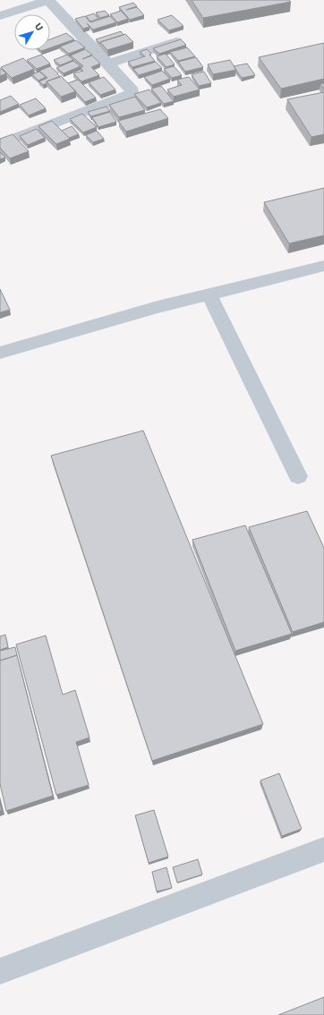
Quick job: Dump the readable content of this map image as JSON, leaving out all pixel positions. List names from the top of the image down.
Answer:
{
  "north": "top right"
}
